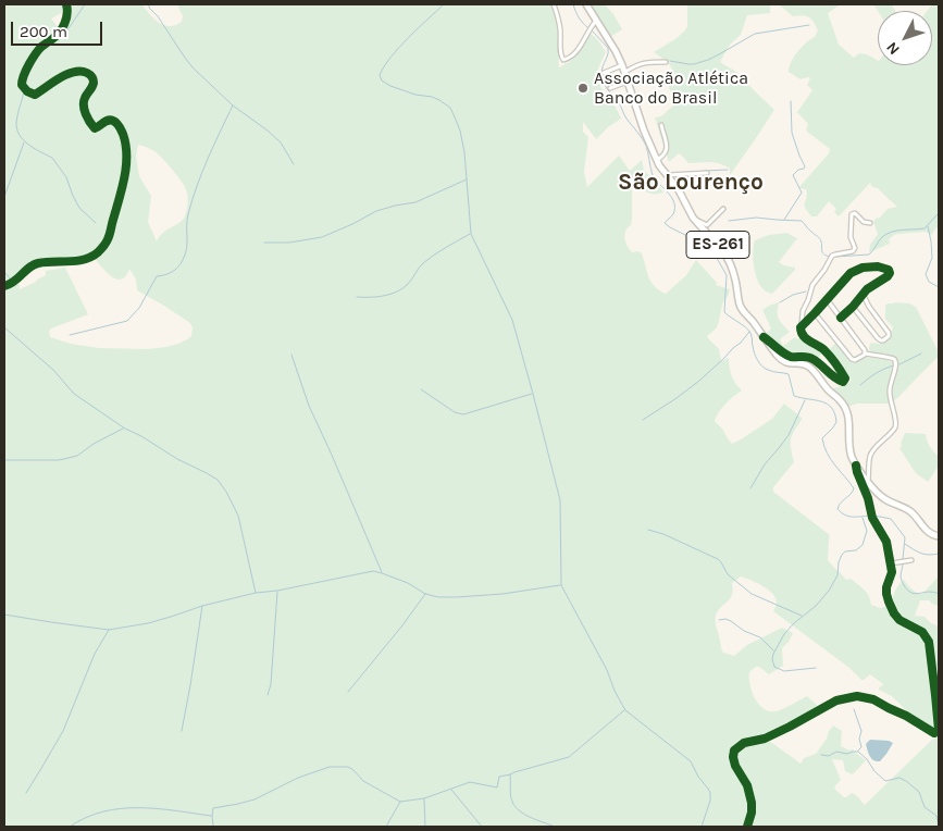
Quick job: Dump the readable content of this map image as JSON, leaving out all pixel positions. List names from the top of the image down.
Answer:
{
  "streets": {
    "main road": ["ES-261"]
  },
  "districts": ["São Lourenço"],
  "places": ["Associação Atlética Banco do Brasil"],
  "scale_bar": "200 m",
  "north": "bottom left"
}
